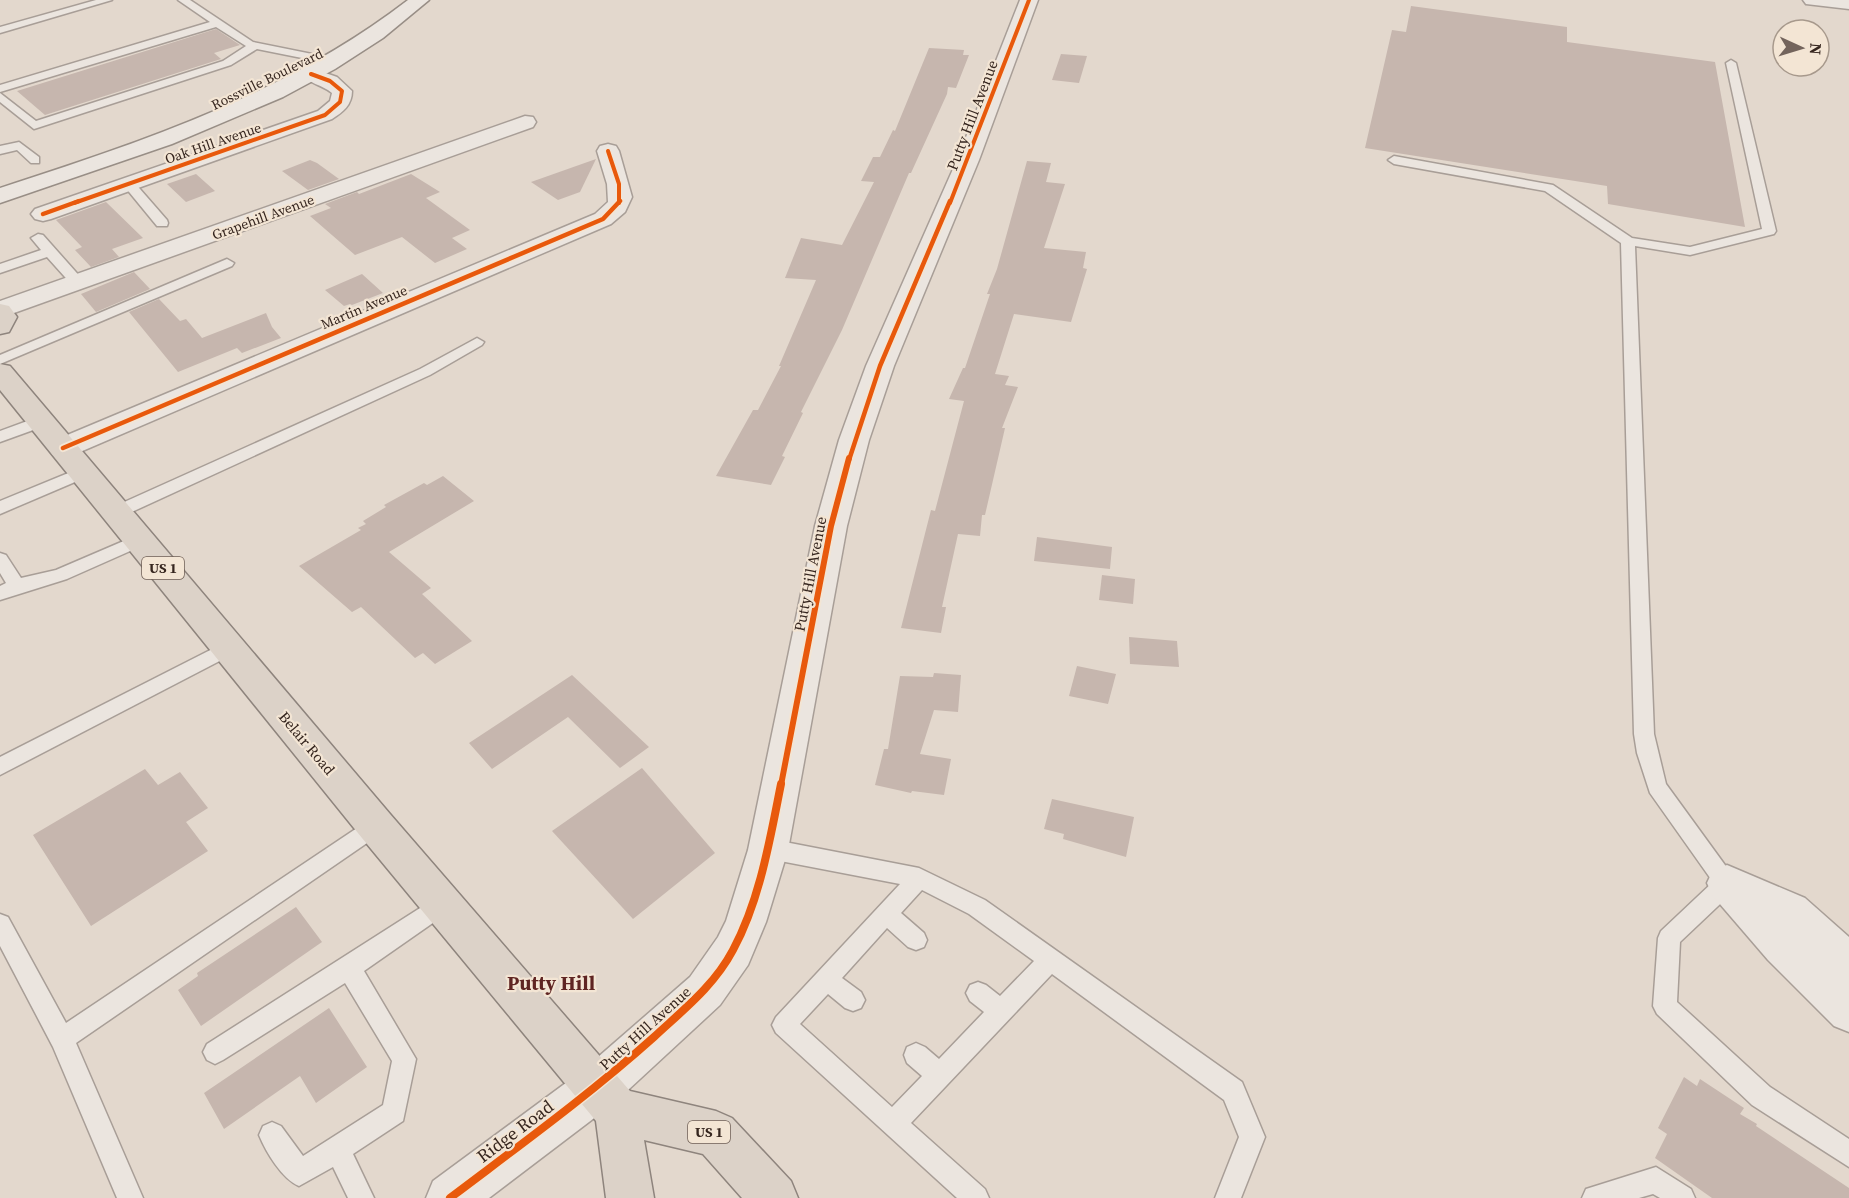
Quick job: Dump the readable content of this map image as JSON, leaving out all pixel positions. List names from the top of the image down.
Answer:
{
  "streets": {
    "highway": ["US 1", "Belair Road"],
    "street": [
      "Rossville Boulevard",
      "Putty Hill Avenue",
      "Oak Hill Avenue",
      "Grapehill Avenue",
      "Martin Avenue",
      "Ridge Road"
    ]
  },
  "crossings": [
    ["Rossville Boulevard", "Oak Hill Avenue"],
    ["Putty Hill Avenue", "US 1"],
    ["Putty Hill Avenue", "Belair Road"],
    ["Putty Hill Avenue", "Ridge Road"],
    ["Martin Avenue", "Belair Road"],
    ["US 1", "Belair Road"],
    ["US 1", "Ridge Road"],
    ["Belair Road", "Ridge Road"]
  ],
  "districts": ["Putty Hill"],
  "north": "right"
}
